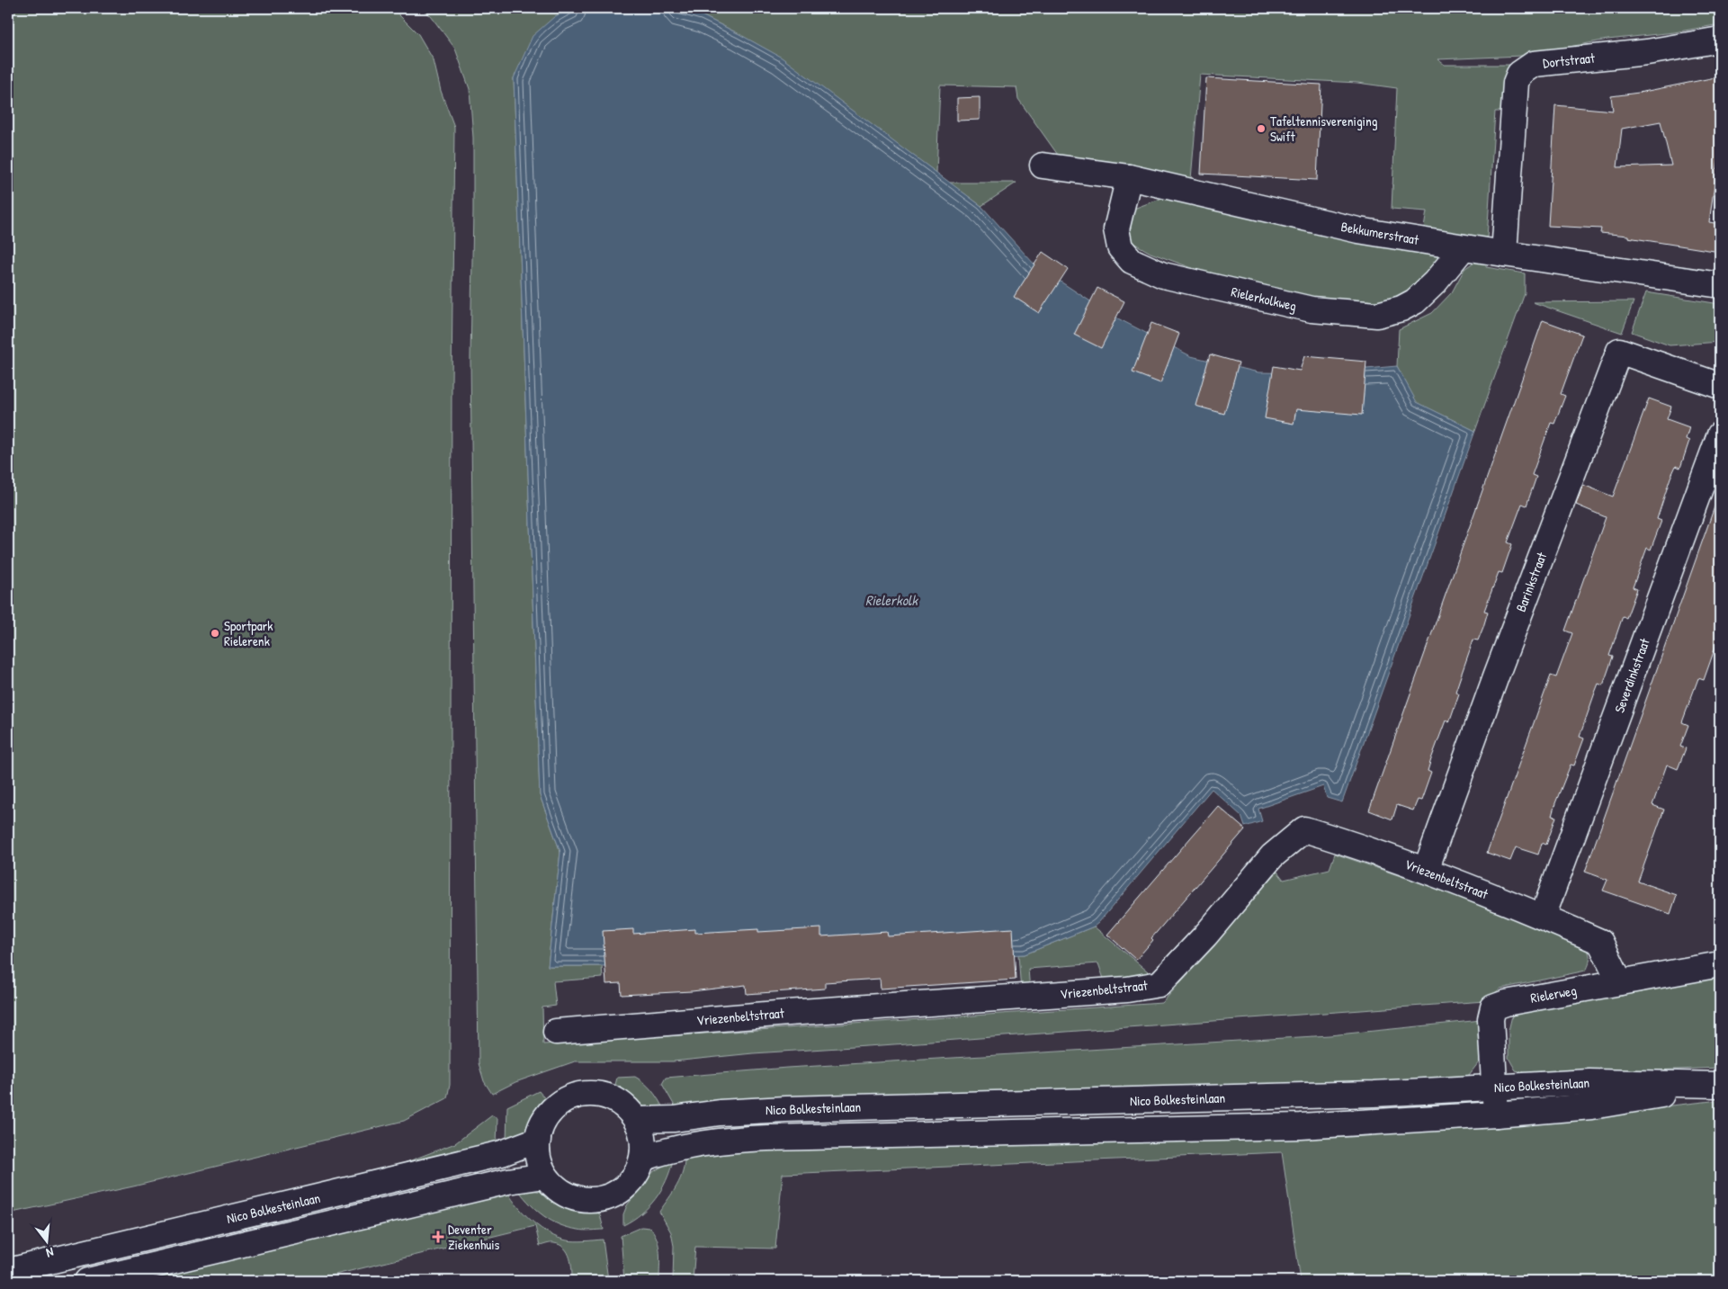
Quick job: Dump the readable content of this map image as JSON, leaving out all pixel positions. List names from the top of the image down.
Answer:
{
  "streets": {
    "street": [
      "Dortstraat",
      "Bekkumerstraat",
      "Rielerkolkweg",
      "Barinkstraat",
      "Severdinkstraat",
      "Vriezenbeltstraat",
      "Rielerweg",
      "Nico Bolkesteinlaan"
    ]
  },
  "crossings": [
    ["Dortstraat", "Bekkumerstraat"],
    ["Bekkumerstraat", "Rielerkolkweg"],
    ["Barinkstraat", "Vriezenbeltstraat"],
    ["Severdinkstraat", "Vriezenbeltstraat"],
    ["Vriezenbeltstraat", "Rielerweg"],
    ["Rielerweg", "Nico Bolkesteinlaan"]
  ],
  "water": ["Rielerkolk"],
  "places": {
    "other": ["Tafeltennisvereniging Swift", "Sportpark Rielerenk"],
    "health": ["Deventer Ziekenhuis"]
  },
  "north": "bottom"
}
